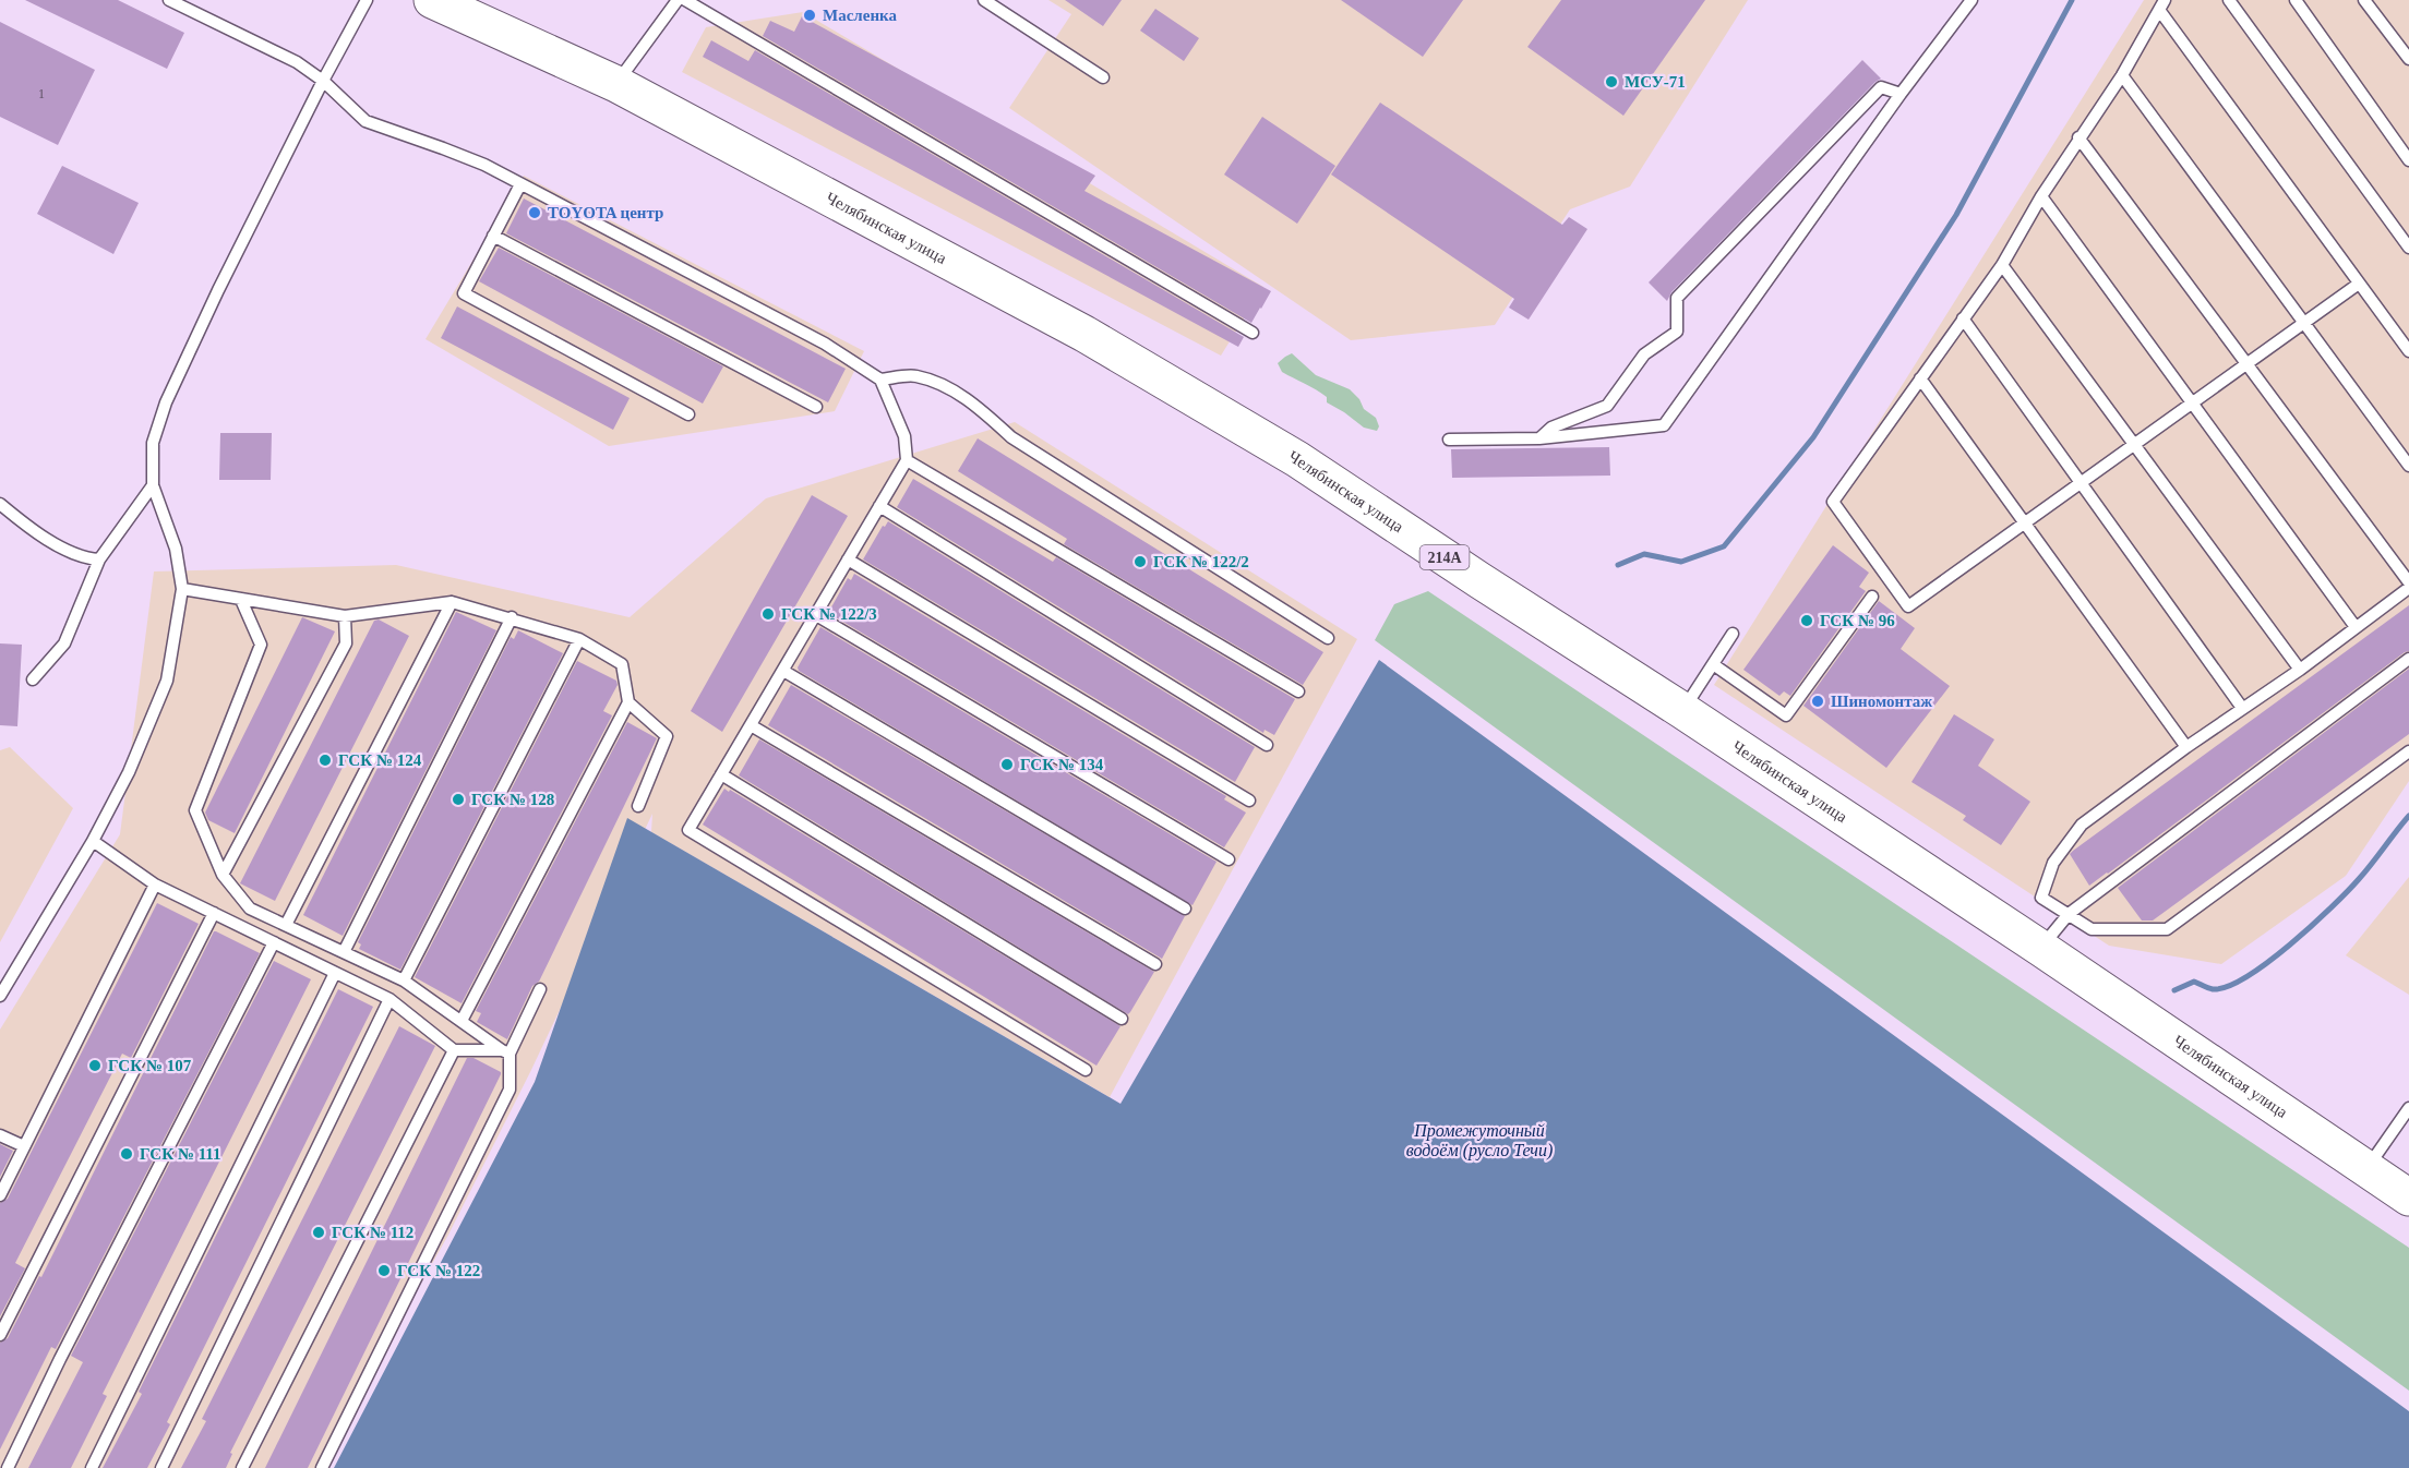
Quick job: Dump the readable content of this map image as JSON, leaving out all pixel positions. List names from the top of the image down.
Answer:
{
  "streets": {
    "main road": ["Челябинская улица", "214А"]
  },
  "water": ["Промежуточный водоём (русло Течи)"],
  "places": [
    "Масленка",
    "МСУ-71",
    "TOYOTA центр",
    "ГСК № 122/2",
    "ГСК № 122/3",
    "ГСК № 96",
    "Шиномонтаж",
    "ГСК № 124",
    "ГСК № 134",
    "ГСК № 128",
    "ГСК № 107",
    "ГСК № 111",
    "ГСК № 112",
    "ГСК № 122"
  ],
  "house_numbers": ["1"]
}
